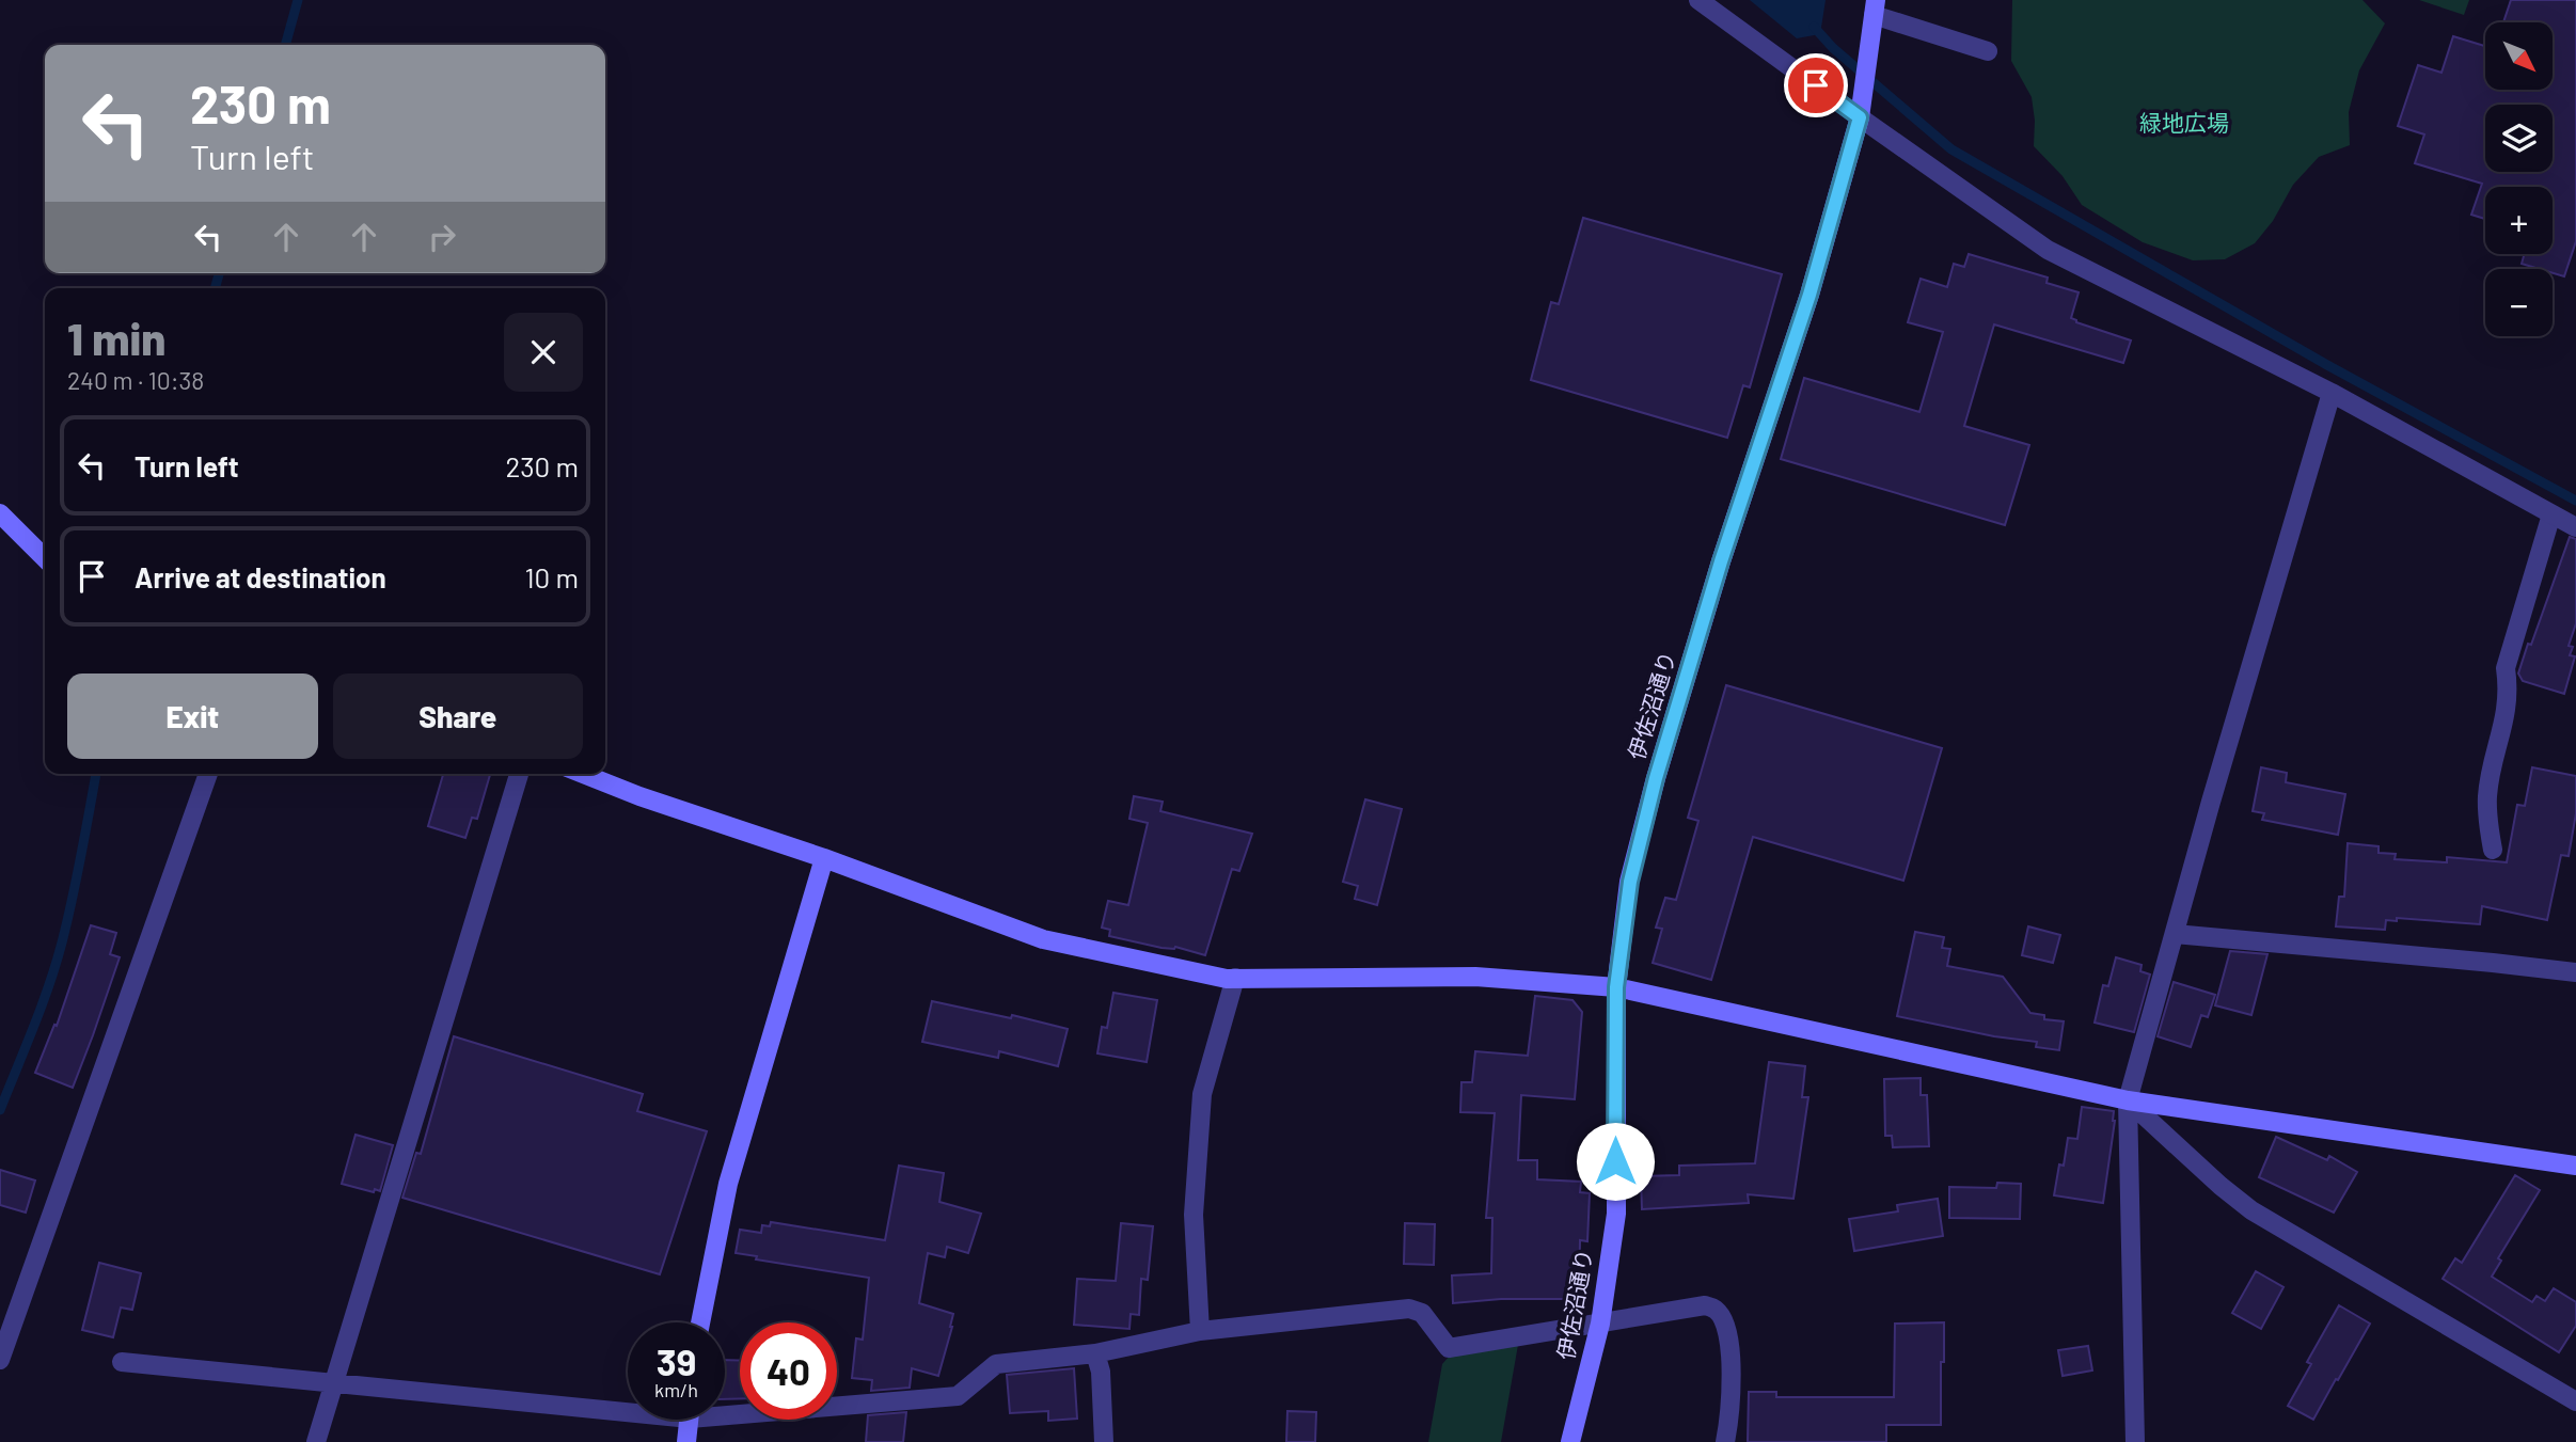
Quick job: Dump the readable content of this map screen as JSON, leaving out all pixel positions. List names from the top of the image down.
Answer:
{
  "streets": {
    "street": ["伊佐沼通り"]
  },
  "parks": ["緑地広場"],
  "north": "bottom right",
  "page": {
    "map_buttons": ["+", "−"],
    "turn": ["230 m", "Turn left"],
    "heading": ["1 min", "240 m · 10:38"],
    "list": [
      {
        "name": "Turn left",
        "value": "230 m"
      },
      {
        "name": "Arrive at destination",
        "value": "10 m"
      }
    ],
    "buttons": ["Exit", "Share"],
    "speed": "39 km/h",
    "limit": "40"
  }
}
